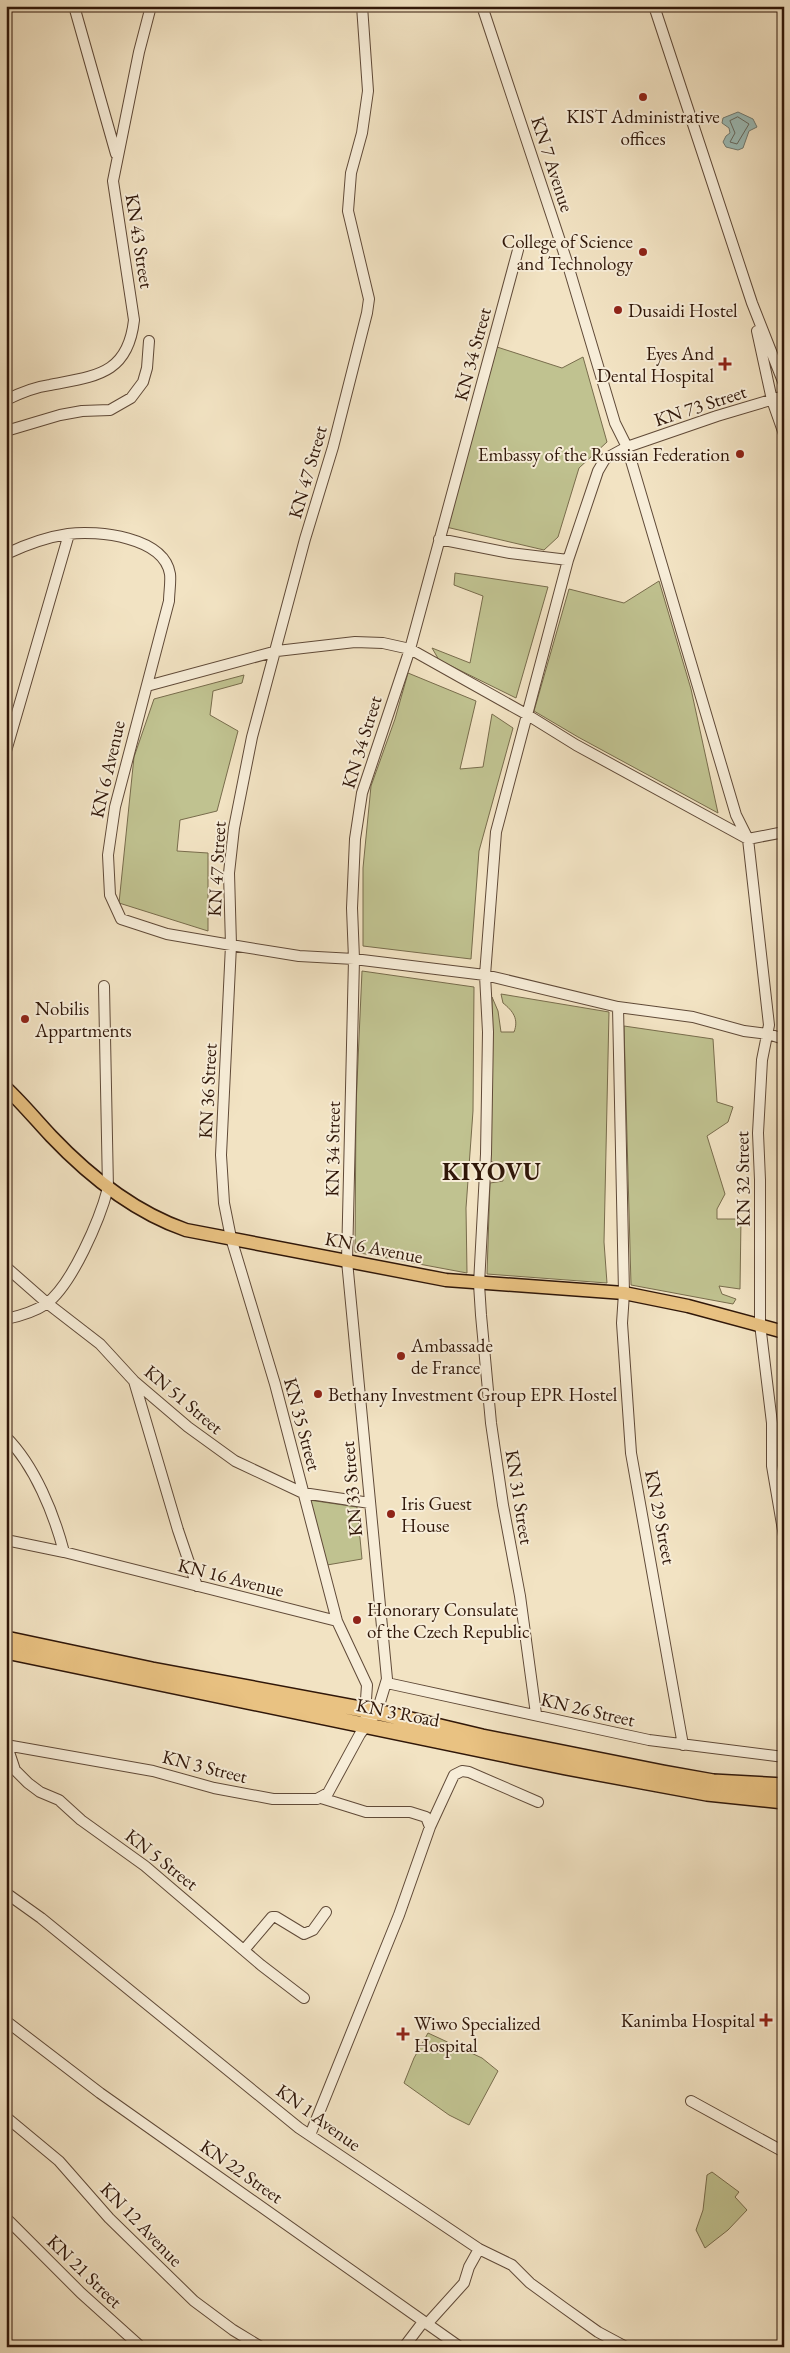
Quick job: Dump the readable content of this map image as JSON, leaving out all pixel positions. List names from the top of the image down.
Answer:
{
  "streets": {
    "highway": ["KN 3 Road"],
    "main road": ["KN 6 Avenue"],
    "street": [
      "KN 7 Avenue",
      "KN 43 Street",
      "KN 34 Street",
      "KN 73 Street",
      "KN 47 Street",
      "KN 36 Street",
      "KN 32 Street",
      "KN 51 Street",
      "KN 35 Street",
      "KN 33 Street",
      "KN 31 Street",
      "KN 29 Street",
      "KN 16 Avenue",
      "KN 26 Street",
      "KN 3 Street",
      "KN 5 Street",
      "KN 1 Avenue",
      "KN 22 Street",
      "KN 12 Avenue",
      "KN 21 Street"
    ]
  },
  "crossings": [
    ["KN 7 Avenue", "KN 73 Street"],
    ["KN 7 Avenue", "KN 32 Street"],
    ["KN 34 Street", "KN 6 Avenue"],
    ["KN 34 Street", "KN 33 Street"],
    ["KN 73 Street", "KN 6 Avenue"],
    ["KN 73 Street", "KN 31 Street"],
    ["KN 47 Street", "KN 6 Avenue"],
    ["KN 47 Street", "KN 36 Street"],
    ["KN 6 Avenue", "KN 36 Street"],
    ["KN 6 Avenue", "KN 32 Street"],
    ["KN 6 Avenue", "KN 35 Street"],
    ["KN 6 Avenue", "KN 33 Street"],
    ["KN 6 Avenue", "KN 31 Street"],
    ["KN 6 Avenue", "KN 29 Street"],
    ["KN 36 Street", "KN 35 Street"],
    ["KN 51 Street", "KN 35 Street"],
    ["KN 51 Street", "KN 33 Street"],
    ["KN 35 Street", "KN 16 Avenue"],
    ["KN 33 Street", "KN 26 Street"],
    ["KN 33 Street", "KN 3 Road"],
    ["KN 31 Street", "KN 26 Street"],
    ["KN 29 Street", "KN 26 Street"],
    ["KN 3 Street", "KN 5 Street"]
  ],
  "districts": ["KIYOVU"],
  "places": {
    "other": [
      "KIST Administrative offices",
      "College of Science and Technology",
      "Dusaidi Hostel",
      "Embassy of the Russian Federation",
      "Nobilis Appartments",
      "Ambassade de France",
      "Bethany Investment Group EPR Hostel",
      "Iris Guest House",
      "Honorary Consulate of the Czech Republic"
    ],
    "health": ["Eyes And Dental Hospital", "Kanimba Hospital", "Wiwo Specialized Hospital"]
  }
}
